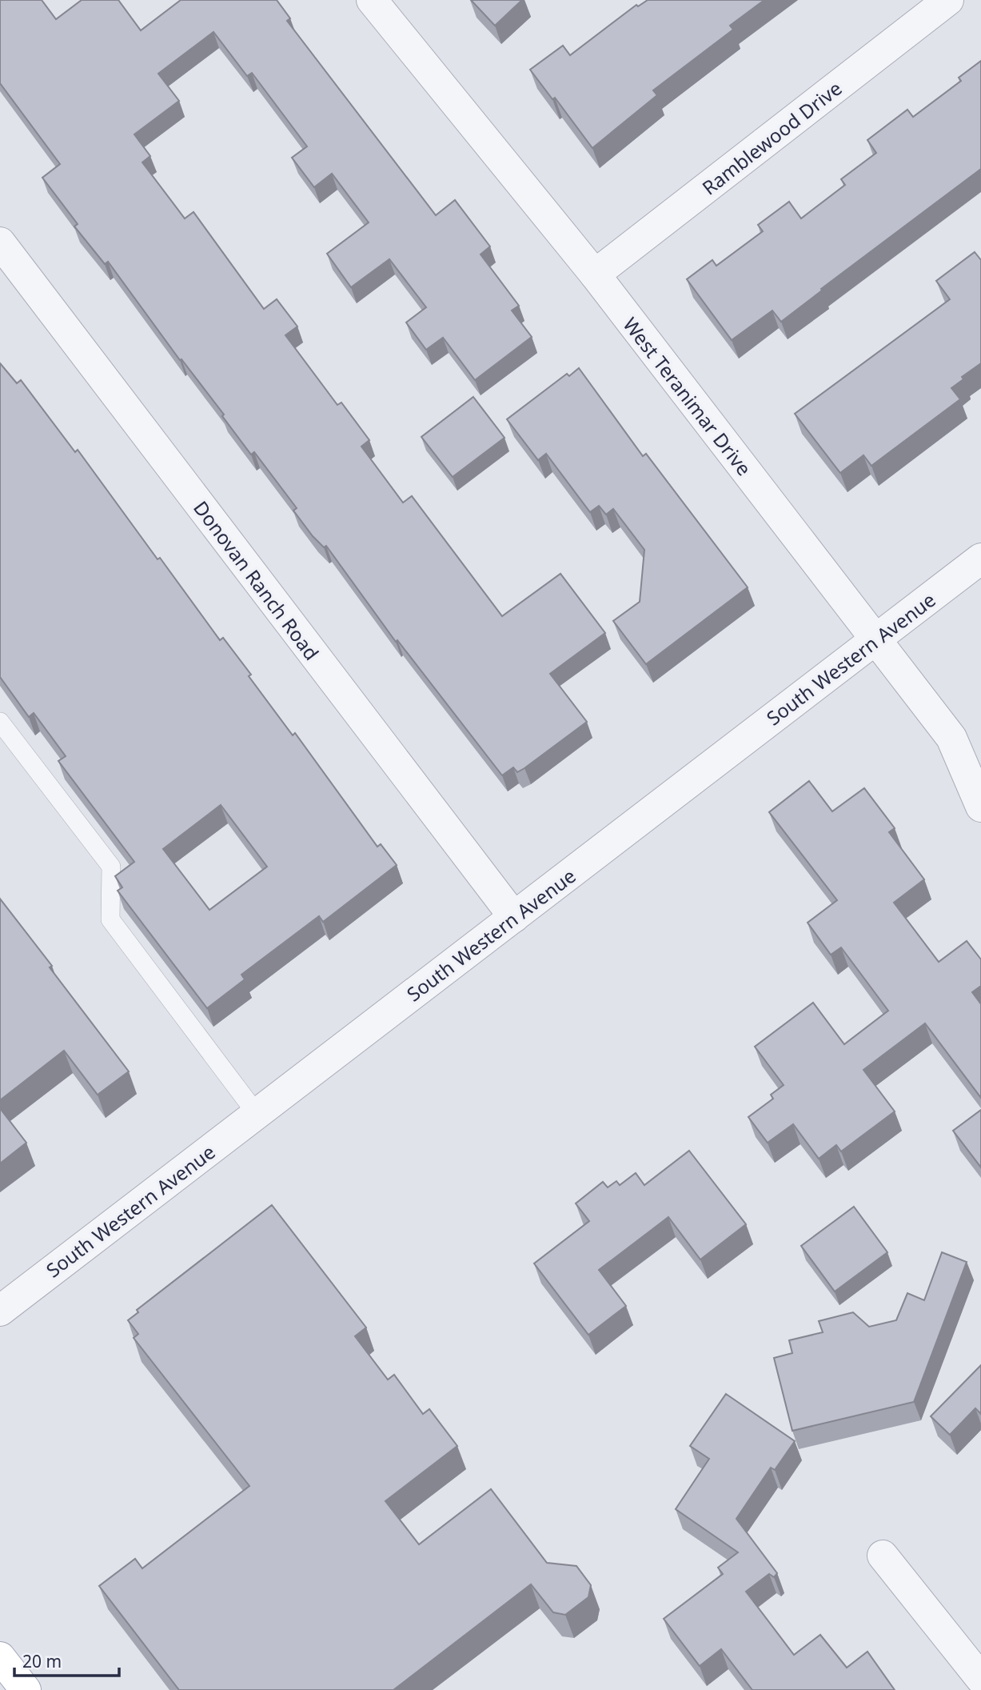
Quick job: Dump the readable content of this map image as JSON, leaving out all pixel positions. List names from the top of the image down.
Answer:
{
  "streets": {
    "street": [
      "Ramblewood Drive",
      "West Teranimar Drive",
      "Donovan Ranch Road",
      "South Western Avenue"
    ]
  },
  "crossings": [
    ["Ramblewood Drive", "West Teranimar Drive"],
    ["West Teranimar Drive", "South Western Avenue"],
    ["Donovan Ranch Road", "South Western Avenue"]
  ],
  "scale_bar": "20 m"
}
